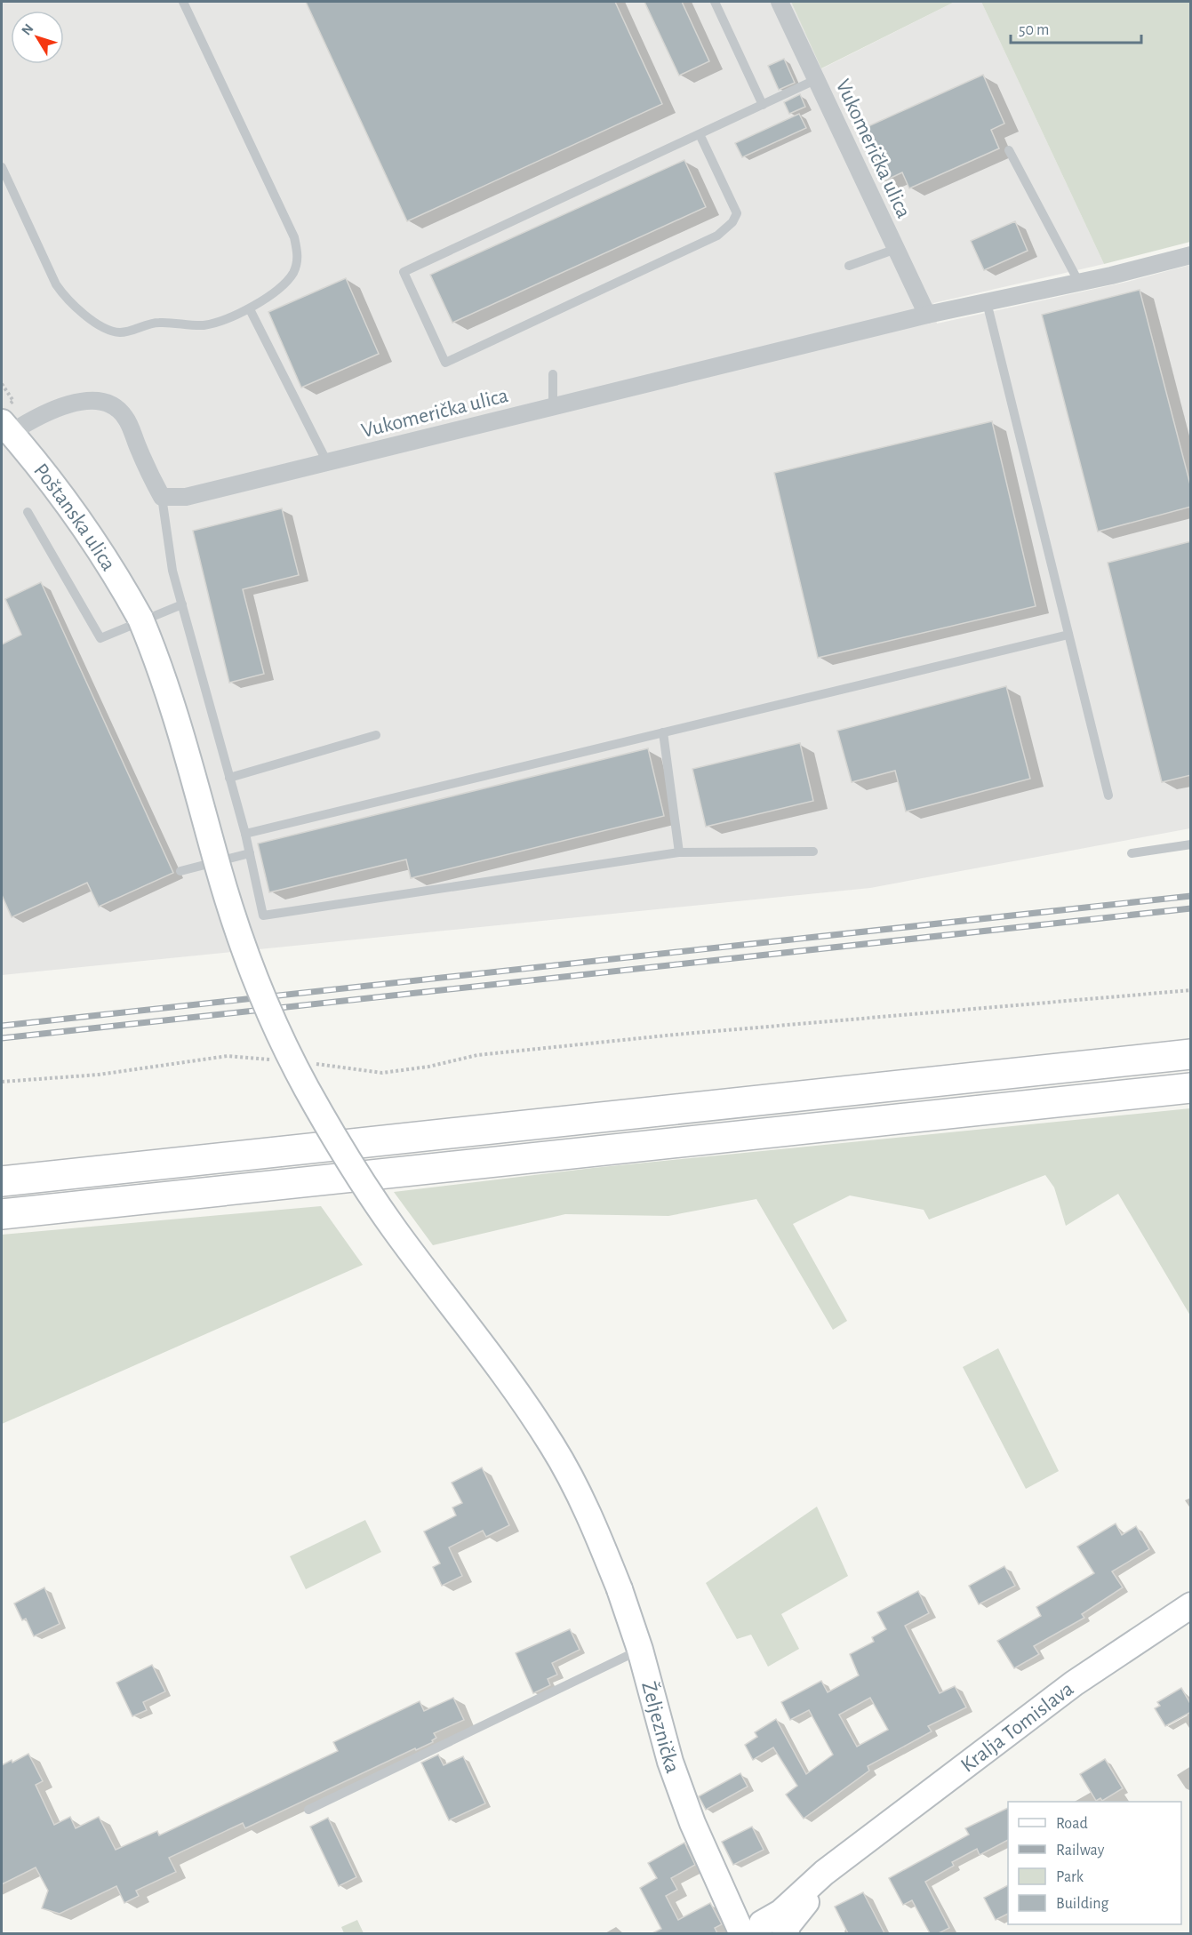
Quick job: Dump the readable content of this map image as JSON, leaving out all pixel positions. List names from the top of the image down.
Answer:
{
  "streets": {
    "main road": ["Poštanska ulica", "Željeznička", "Kralja Tomislava"],
    "street": ["Vukomerička ulica"]
  },
  "crossings": [
    ["Poštanska ulica", "Željeznička"],
    ["Željeznička", "Kralja Tomislava"]
  ],
  "legend": [
    "Road",
    "Railway",
    "Park",
    "Building"
  ],
  "scale_bar": "50 m",
  "north": "top left"
}
